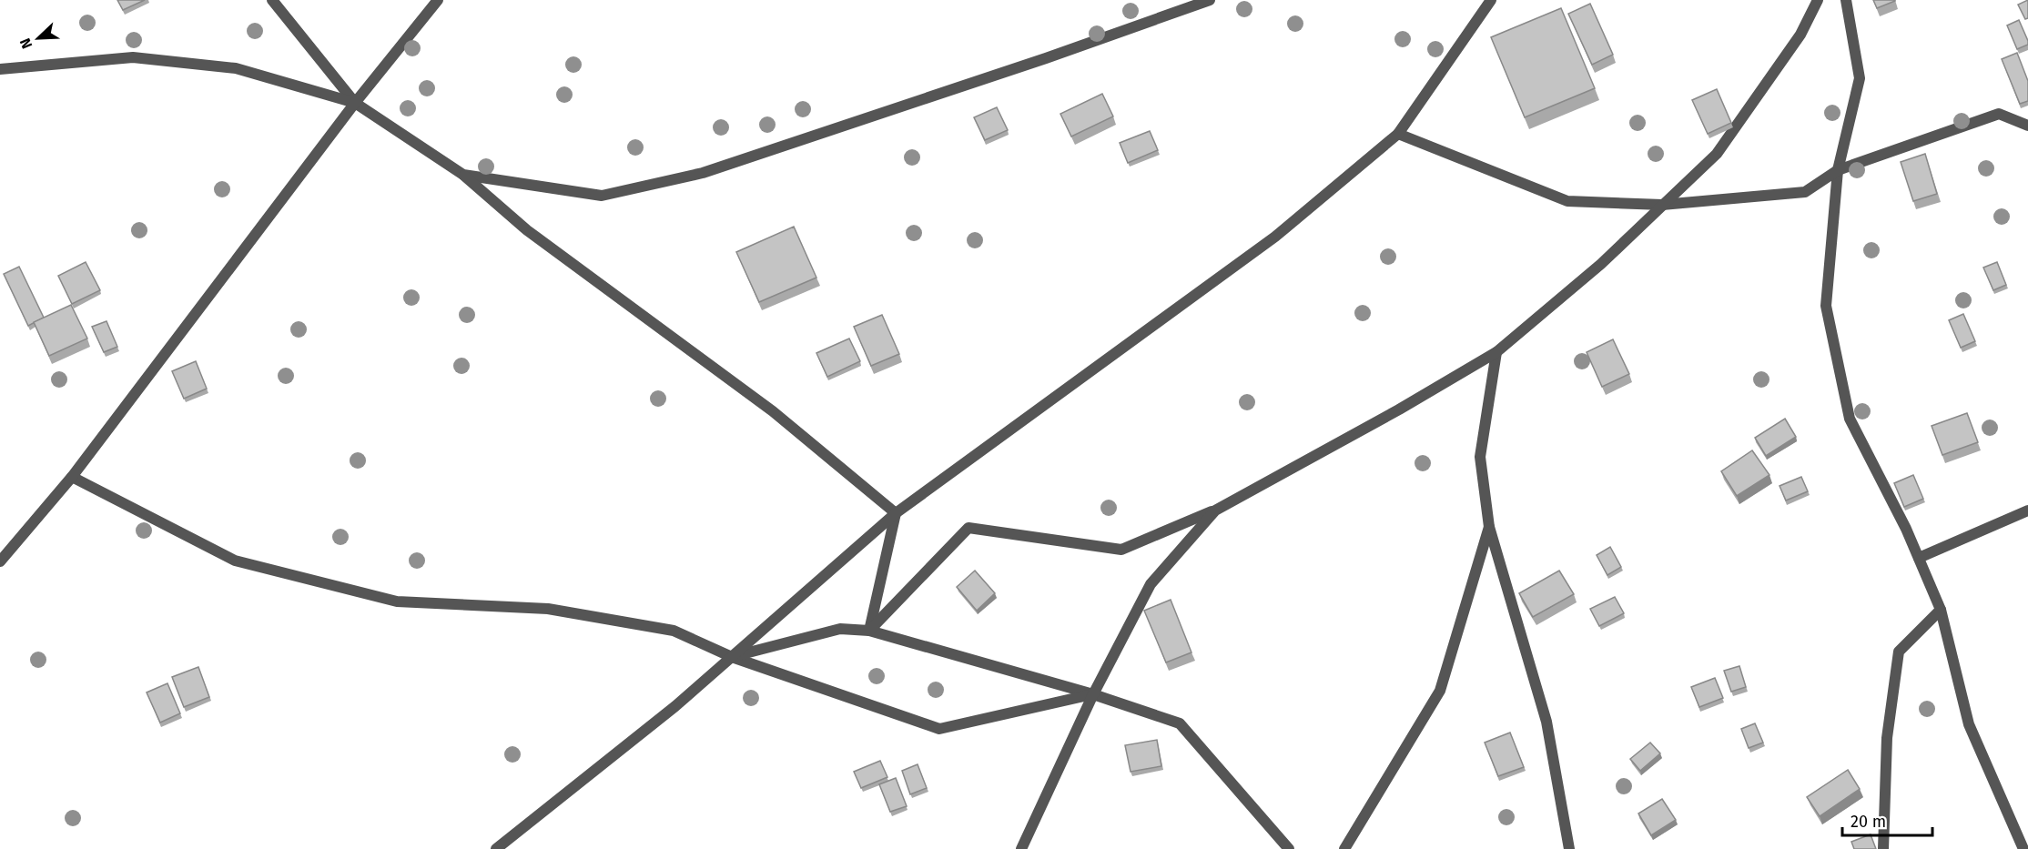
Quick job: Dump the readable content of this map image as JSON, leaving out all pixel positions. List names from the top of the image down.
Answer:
{
  "scale_bar": "20 m",
  "north": "bottom left"
}
